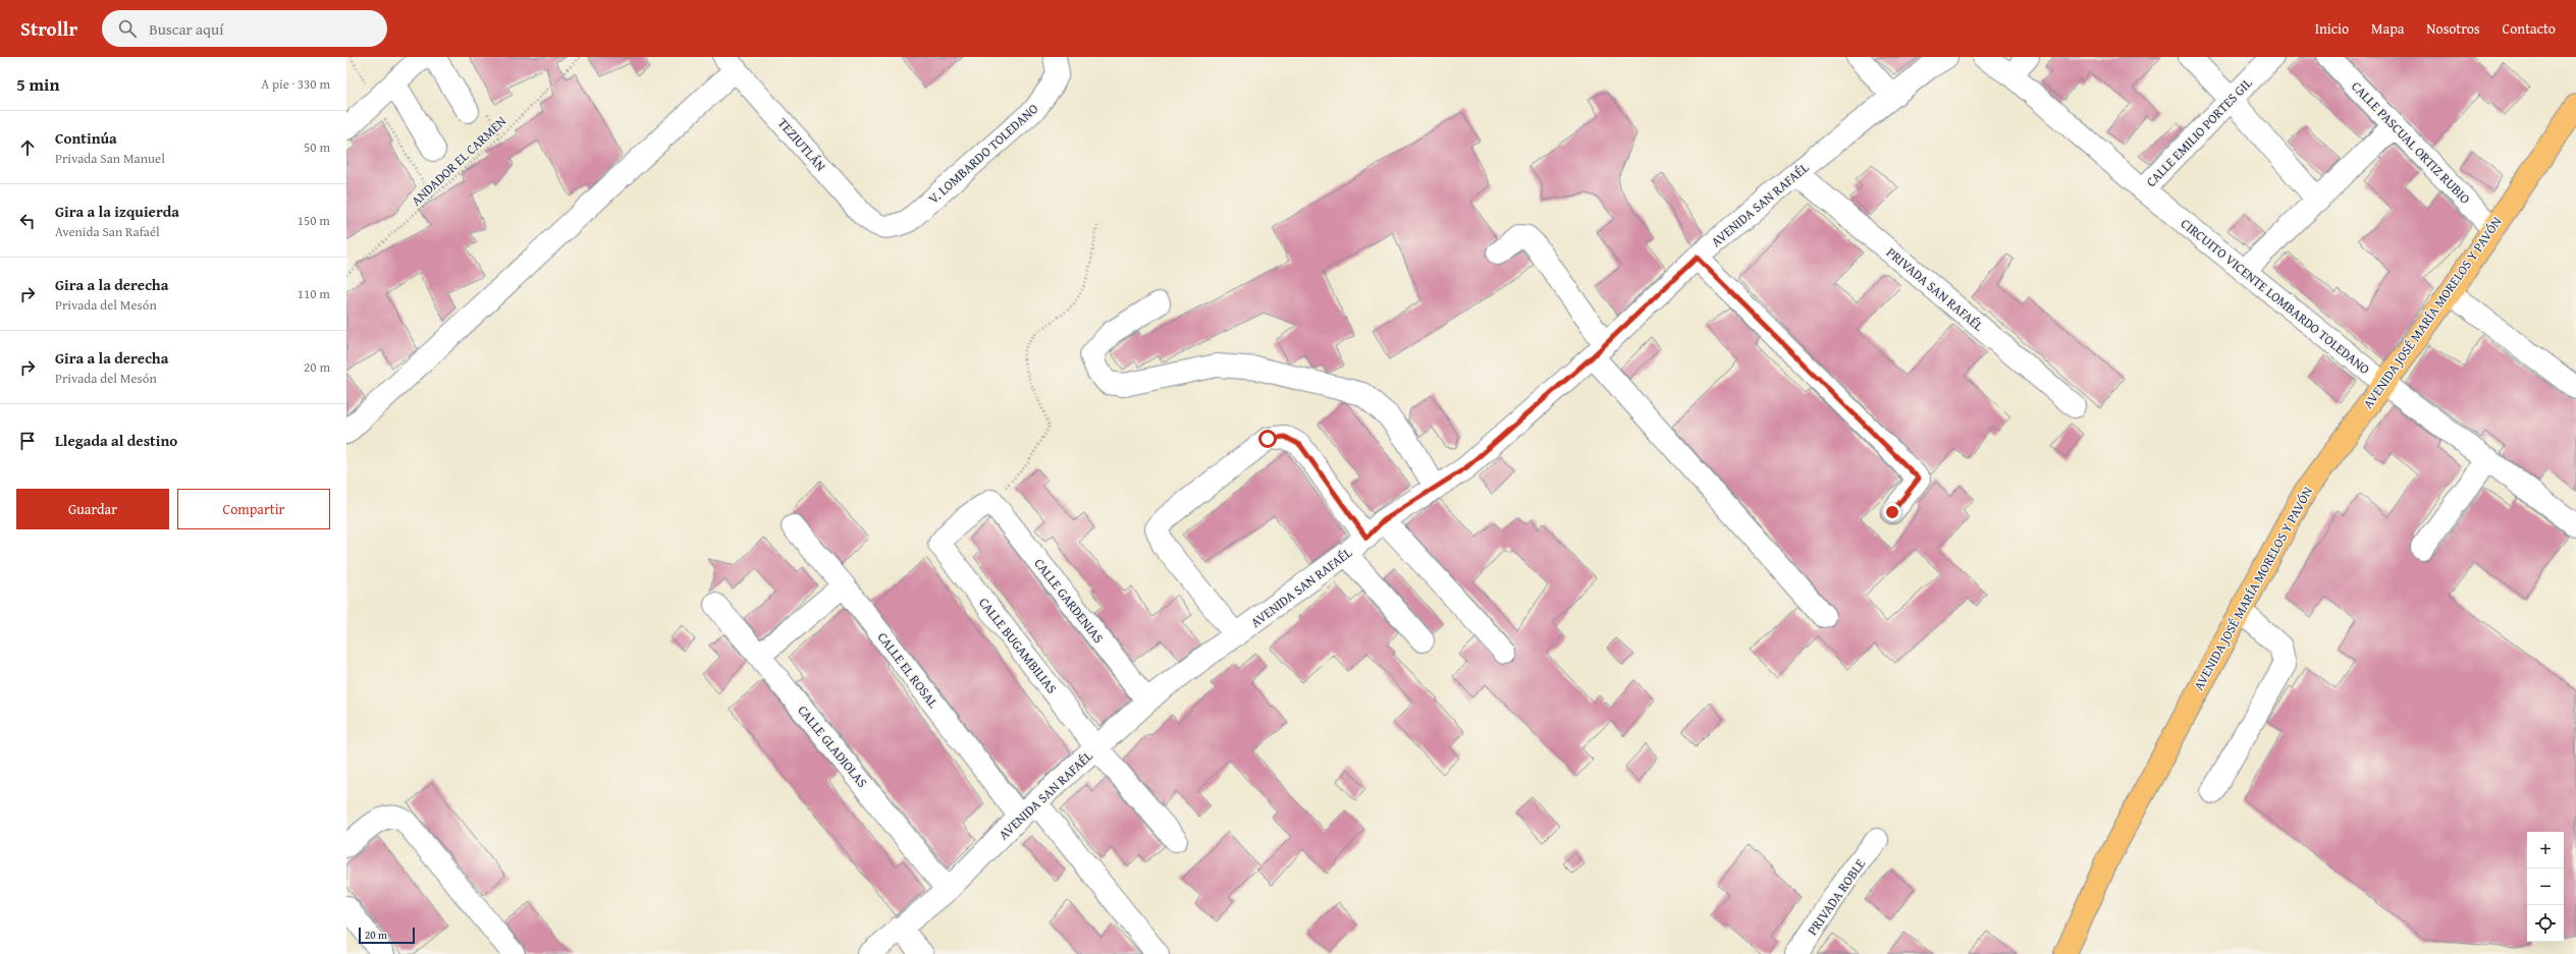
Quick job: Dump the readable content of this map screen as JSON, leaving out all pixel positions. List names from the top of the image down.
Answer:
{
  "streets": {
    "main road": ["AVENIDA JOSÉ MARÍA MORELOS Y PAVÓN"],
    "street": [
      "CALLE EMILIO PORTES GIL",
      "CALLE PASCUAL ORTIZ RUBIO",
      "TEZIUTLÁN",
      "V. LOMBARDO TOLEDANO",
      "AVENIDA SAN RAFAÉL",
      "PRIVADA SAN RAFAÉL",
      "CIRCUITO VICENTE LOMBARDO TOLEDANO",
      "CALLE GARDENIAS",
      "CALLE BUGAMBILIAS",
      "CALLE EL ROSAL",
      "CALLE GLADIOLAS",
      "PRIVADA ROBLE"
    ],
    "path": ["ANDADOR EL CARMEN"]
  },
  "crossings": [
    ["CALLE EMILIO PORTES GIL", "CIRCUITO VICENTE LOMBARDO TOLEDANO"],
    ["CALLE PASCUAL ORTIZ RUBIO", "AVENIDA JOSÉ MARÍA MORELOS Y PAVÓN"],
    ["TEZIUTLÁN", "V. LOMBARDO TOLEDANO"],
    ["AVENIDA SAN RAFAÉL", "PRIVADA SAN RAFAÉL"],
    ["AVENIDA SAN RAFAÉL", "CALLE GARDENIAS"],
    ["AVENIDA SAN RAFAÉL", "CALLE BUGAMBILIAS"],
    ["AVENIDA SAN RAFAÉL", "CALLE EL ROSAL"],
    ["AVENIDA SAN RAFAÉL", "CALLE GLADIOLAS"],
    ["CIRCUITO VICENTE LOMBARDO TOLEDANO", "AVENIDA JOSÉ MARÍA MORELOS Y PAVÓN"],
    ["CALLE GARDENIAS", "CALLE BUGAMBILIAS"]
  ],
  "scale_bar": "20 m",
  "page": {
    "header": "Strollr",
    "search": "Buscar aquí",
    "nav": [
      "Inicio",
      "Mapa",
      "Nosotros",
      "Contacto"
    ],
    "heading": ["5 min", "A pie · 330 m"],
    "list": [
      ["Continúa", "Privada San Manuel", "50 m"],
      ["Gira a la izquierda", "Avenida San Rafaél", "150 m"],
      ["Gira a la derecha", "Privada del Mesón", "110 m"],
      ["Gira a la derecha", "Privada del Mesón", "20 m"],
      "Llegada al destino"
    ],
    "buttons": ["Guardar", "Compartir"],
    "map_buttons": ["+", "−"],
    "scale": "20 m"
  }
}
